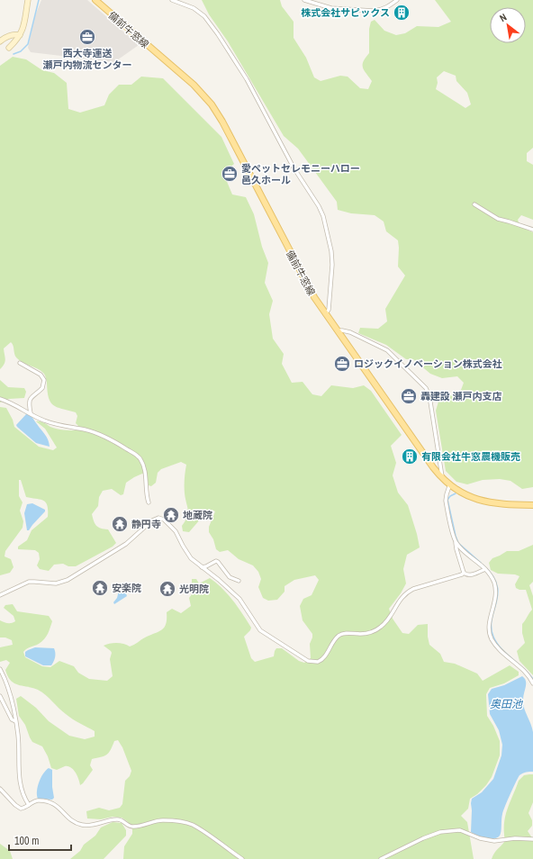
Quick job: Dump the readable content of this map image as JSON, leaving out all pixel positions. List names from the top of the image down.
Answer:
{
  "streets": {
    "main road": ["備前牛窓線"]
  },
  "water": ["奥田池"],
  "places": {
    "building": ["株式会社サピックス", "有限会社牛窓農機販売"],
    "office": [
      "西大寺運送 瀬戸内物流センター",
      "愛ペットセレモニーハロー 邑久ホール",
      "ロジックイノベーション株式会社",
      "轟建設 瀬戸内支店"
    ],
    "temple": [
      "地蔵院",
      "静円寺",
      "安楽院",
      "光明院"
    ]
  },
  "scale_bar": "100 m",
  "north": "top left"
}
